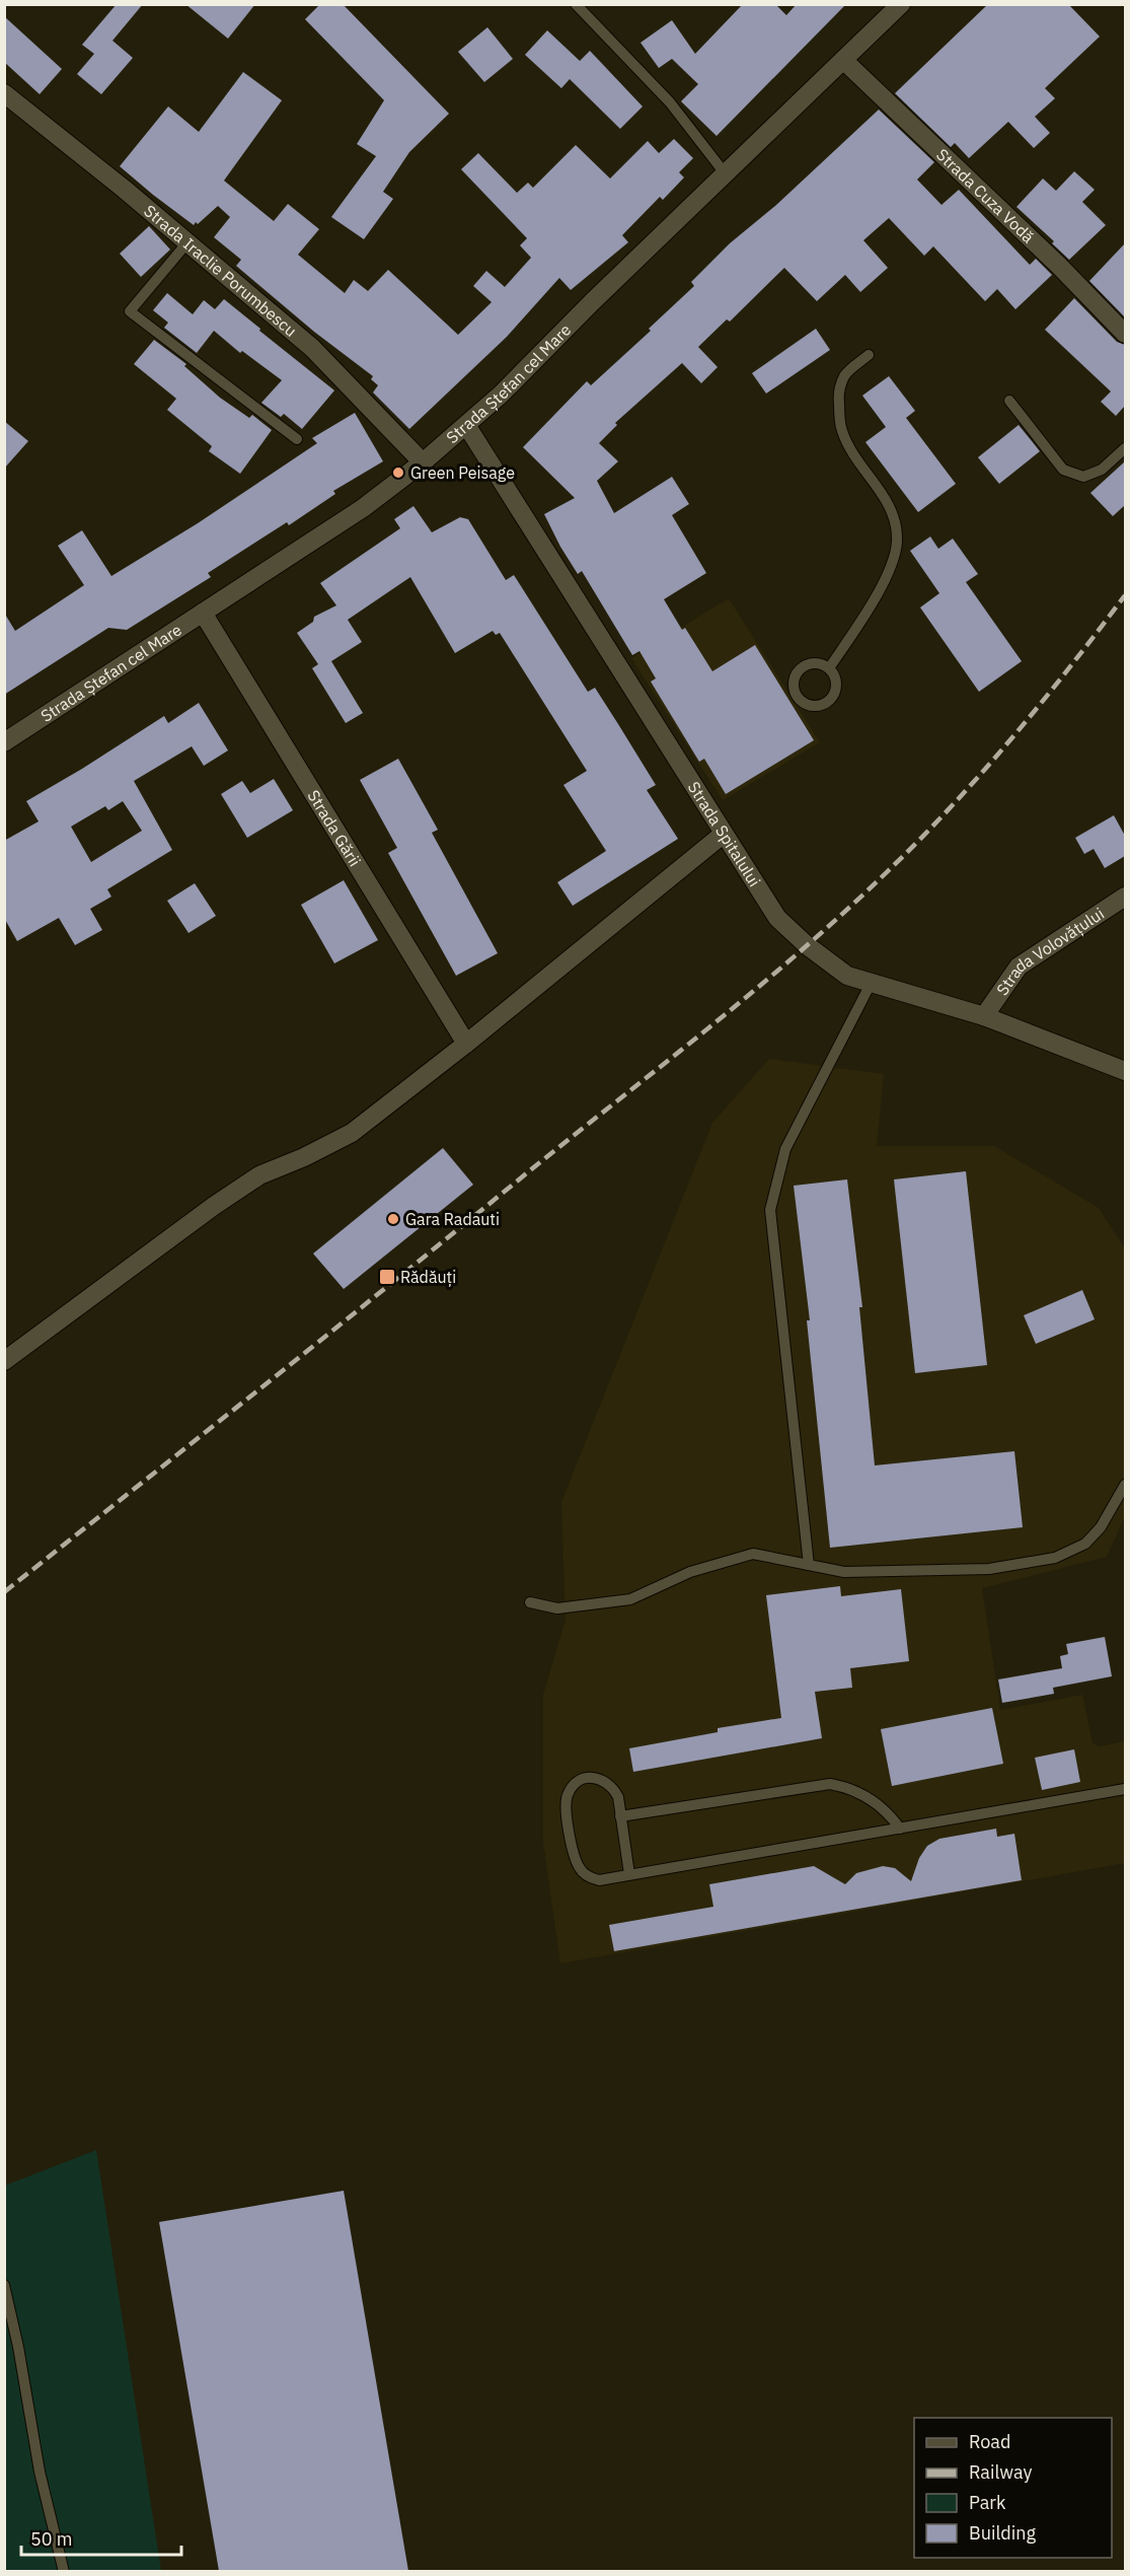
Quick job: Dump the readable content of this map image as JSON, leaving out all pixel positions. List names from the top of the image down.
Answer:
{
  "streets": {
    "main road": [
      "Strada Cuza Vodă",
      "Strada Iraclie Porumbescu",
      "Strada Ștefan cel Mare",
      "Strada Gării",
      "Strada Spitalului",
      "Strada Volovățului"
    ]
  },
  "crossings": [
    ["Strada Cuza Vodă", "Strada Ștefan cel Mare"],
    ["Strada Iraclie Porumbescu", "Strada Ștefan cel Mare"],
    ["Strada Ștefan cel Mare", "Strada Gării"],
    ["Strada Ștefan cel Mare", "Strada Spitalului"],
    ["Strada Spitalului", "Strada Volovățului"]
  ],
  "places": {
    "other": ["Green Peisage", "Gara Radauti"],
    "transit": ["Rădăuți"]
  },
  "legend": [
    "Road",
    "Railway",
    "Park",
    "Building"
  ],
  "scale_bar": "50 m"
}
